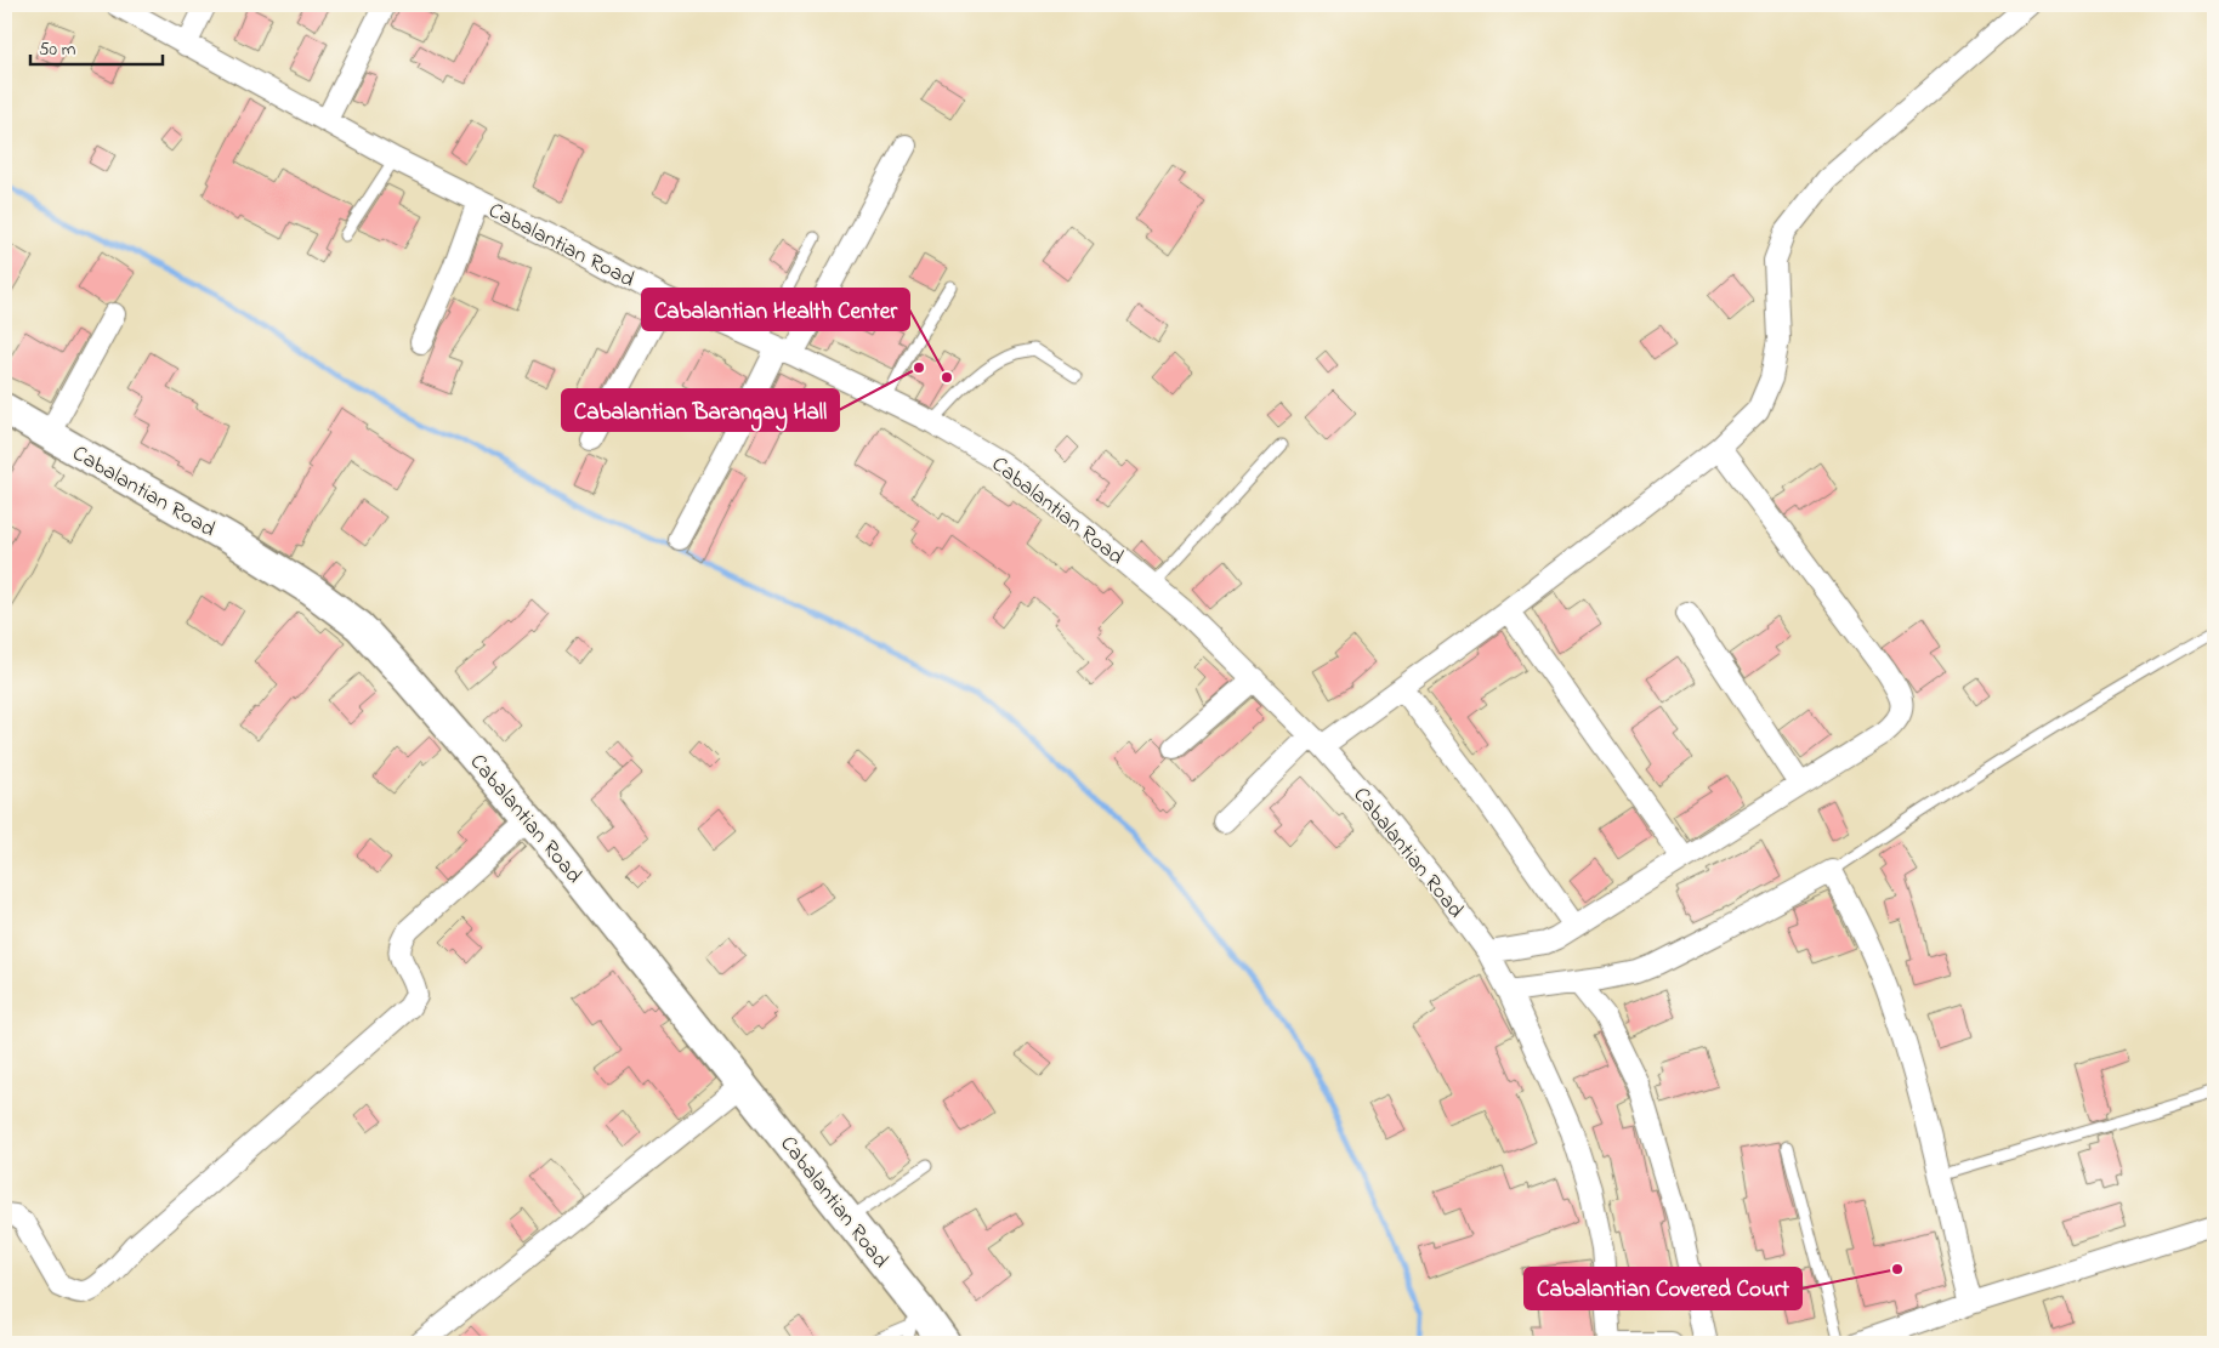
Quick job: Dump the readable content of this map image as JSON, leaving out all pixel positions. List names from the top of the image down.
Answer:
{
  "streets": {
    "street": ["Cabalantian Road"]
  },
  "places": ["Cabalantian Barangay Hall", "Cabalantian Health Center", "Cabalantian Covered Court"],
  "scale_bar": "50 m"
}
